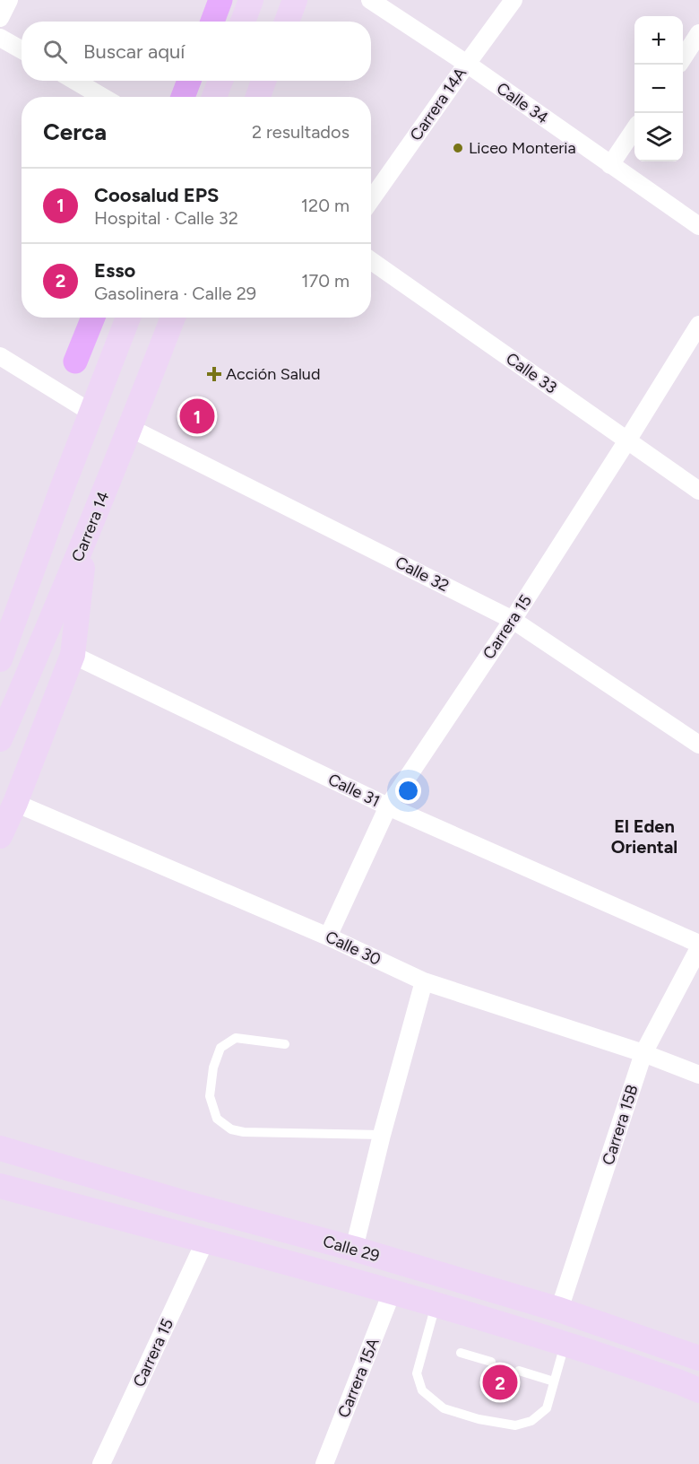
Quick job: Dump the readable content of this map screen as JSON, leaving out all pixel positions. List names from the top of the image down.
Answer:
{
  "streets": {
    "main road": ["Carrera 14", "Calle 29"],
    "street": [
      "Calle 34",
      "Carrera 14A",
      "Calle 33",
      "Calle 32",
      "Carrera 15",
      "Calle 31",
      "Calle 30",
      "Carrera 15B",
      "Carrera 15A"
    ]
  },
  "crossings": [
    ["Calle 34", "Carrera 14A"],
    ["Calle 33", "Carrera 15"],
    ["Carrera 14", "Calle 32"],
    ["Calle 32", "Carrera 15"],
    ["Carrera 15", "Calle 31"],
    ["Carrera 15", "Calle 30"],
    ["Carrera 15", "Calle 29"],
    ["Calle 31", "Carrera 15B"],
    ["Calle 30", "Carrera 15B"],
    ["Carrera 15B", "Calle 29"],
    ["Calle 29", "Carrera 15A"]
  ],
  "districts": ["El Eden Oriental"],
  "places": {
    "other": ["Liceo Monteria"],
    "health": ["Acción Salud"]
  },
  "page": {
    "map_buttons": ["+", "−"],
    "search": "Buscar aquí",
    "heading": ["Cerca", "2 resultados"],
    "list": [
      {
        "mark": "1",
        "name": "Coosalud EPS",
        "note": "Hospital · Calle 32",
        "value": "120 m"
      },
      {
        "mark": "2",
        "name": "Esso",
        "note": "Gasolinera · Calle 29",
        "value": "170 m"
      }
    ],
    "pins": ["1", "2"]
  }
}
